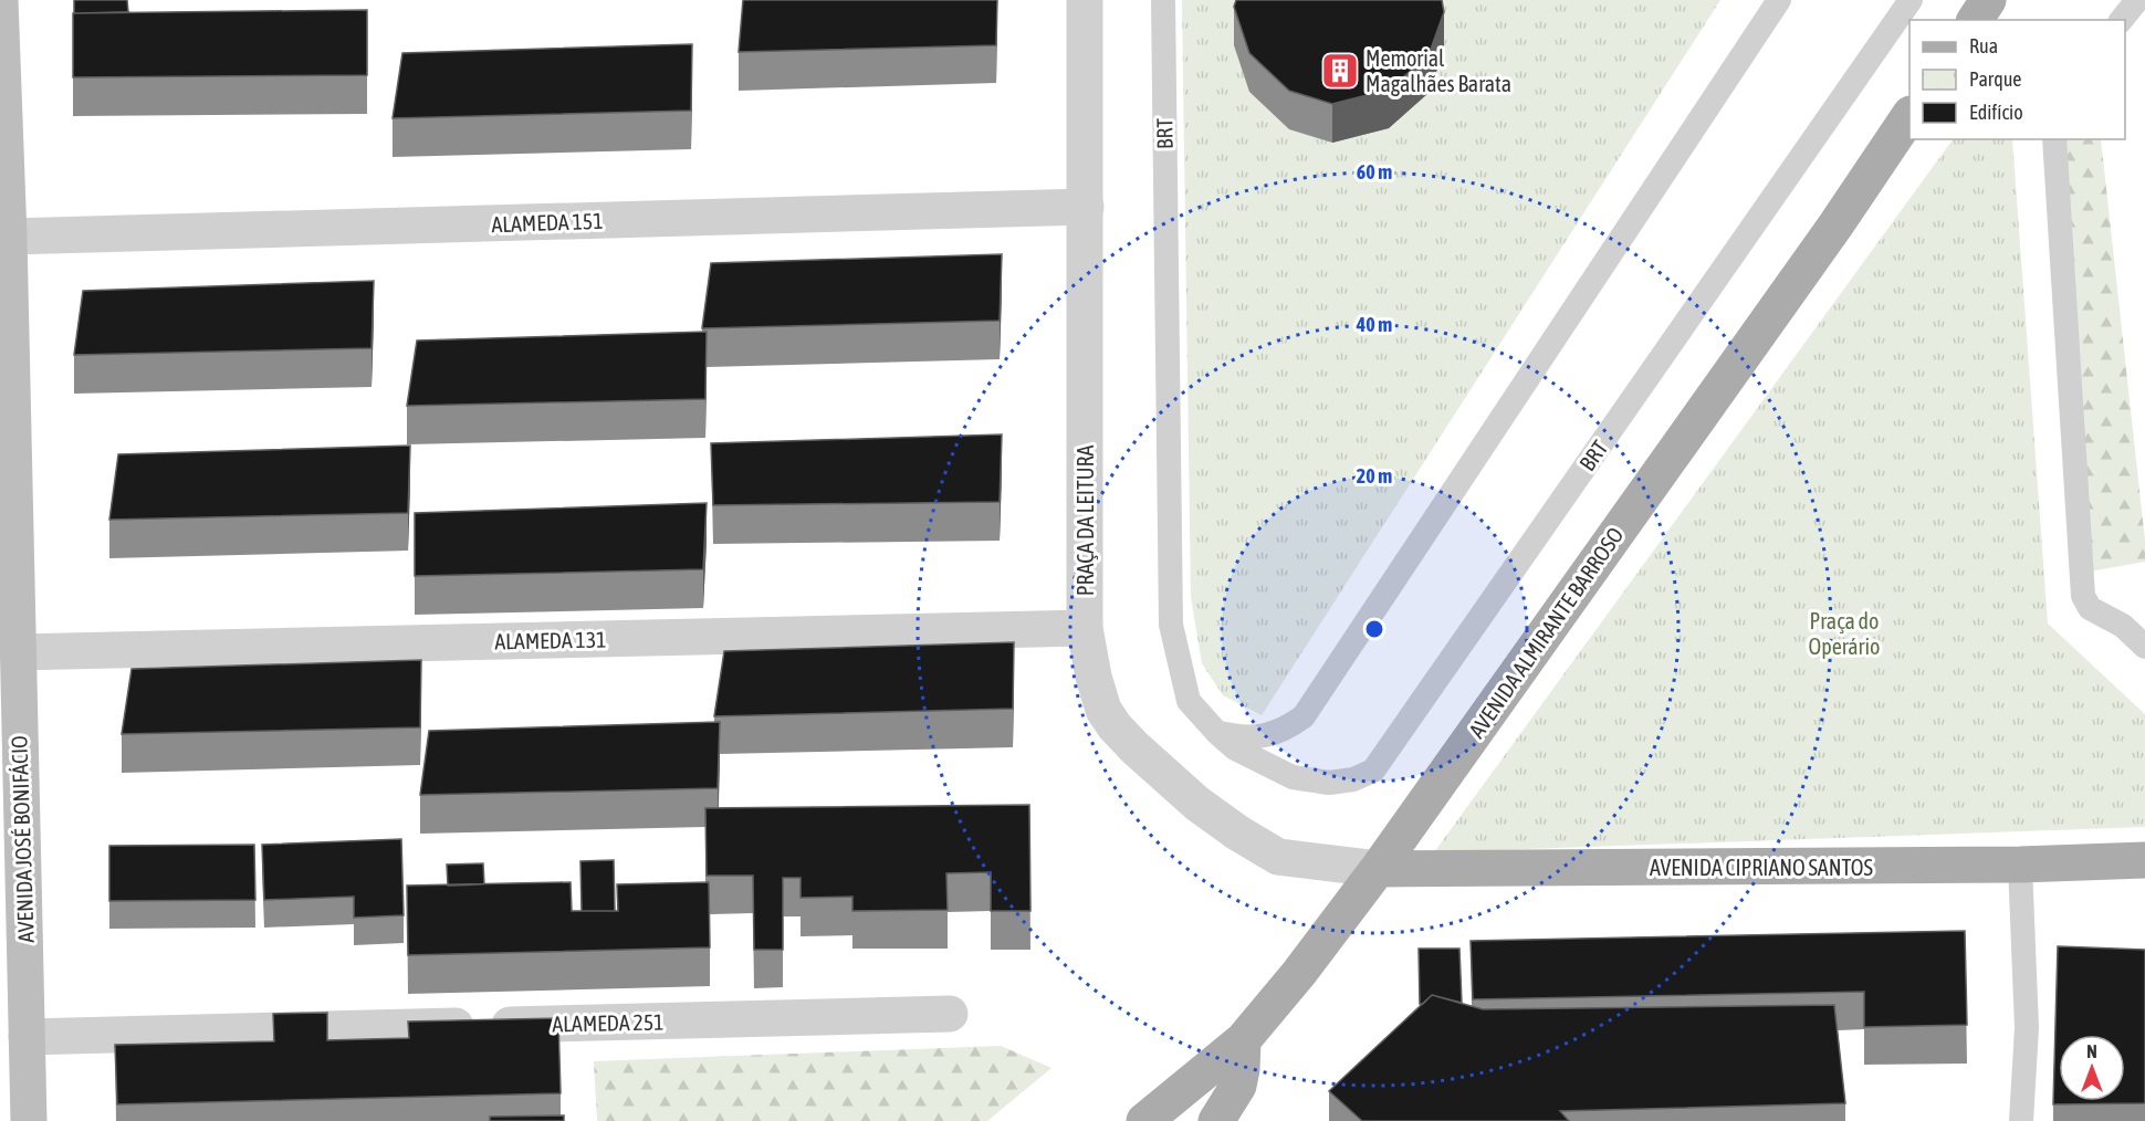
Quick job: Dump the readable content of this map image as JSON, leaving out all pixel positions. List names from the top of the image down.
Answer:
{
  "streets": {
    "main road": ["AVENIDA ALMIRANTE BARROSO", "AVENIDA JOSÉ BONIFÁCIO", "AVENIDA CIPRIANO SANTOS"],
    "street": [
      "ALAMEDA 151",
      "PRAÇA DA LEITURA",
      "ALAMEDA 131",
      "ALAMEDA 251"
    ],
    "lane": ["BRT"]
  },
  "crossings": [
    ["ALAMEDA 151", "PRAÇA DA LEITURA"],
    ["ALAMEDA 151", "AVENIDA JOSÉ BONIFÁCIO"],
    ["PRAÇA DA LEITURA", "AVENIDA ALMIRANTE BARROSO"],
    ["PRAÇA DA LEITURA", "ALAMEDA 131"],
    ["PRAÇA DA LEITURA", "AVENIDA CIPRIANO SANTOS"],
    ["AVENIDA ALMIRANTE BARROSO", "AVENIDA CIPRIANO SANTOS"],
    ["ALAMEDA 131", "AVENIDA JOSÉ BONIFÁCIO"],
    ["AVENIDA JOSÉ BONIFÁCIO", "ALAMEDA 251"]
  ],
  "parks": ["Praça do Operário"],
  "places": {
    "building": ["Memorial Magalhães Barata"]
  },
  "legend": ["Rua", "Parque", "Edifício"],
  "north": "top",
  "rings": ["60 m", "40 m", "20 m"]
}
